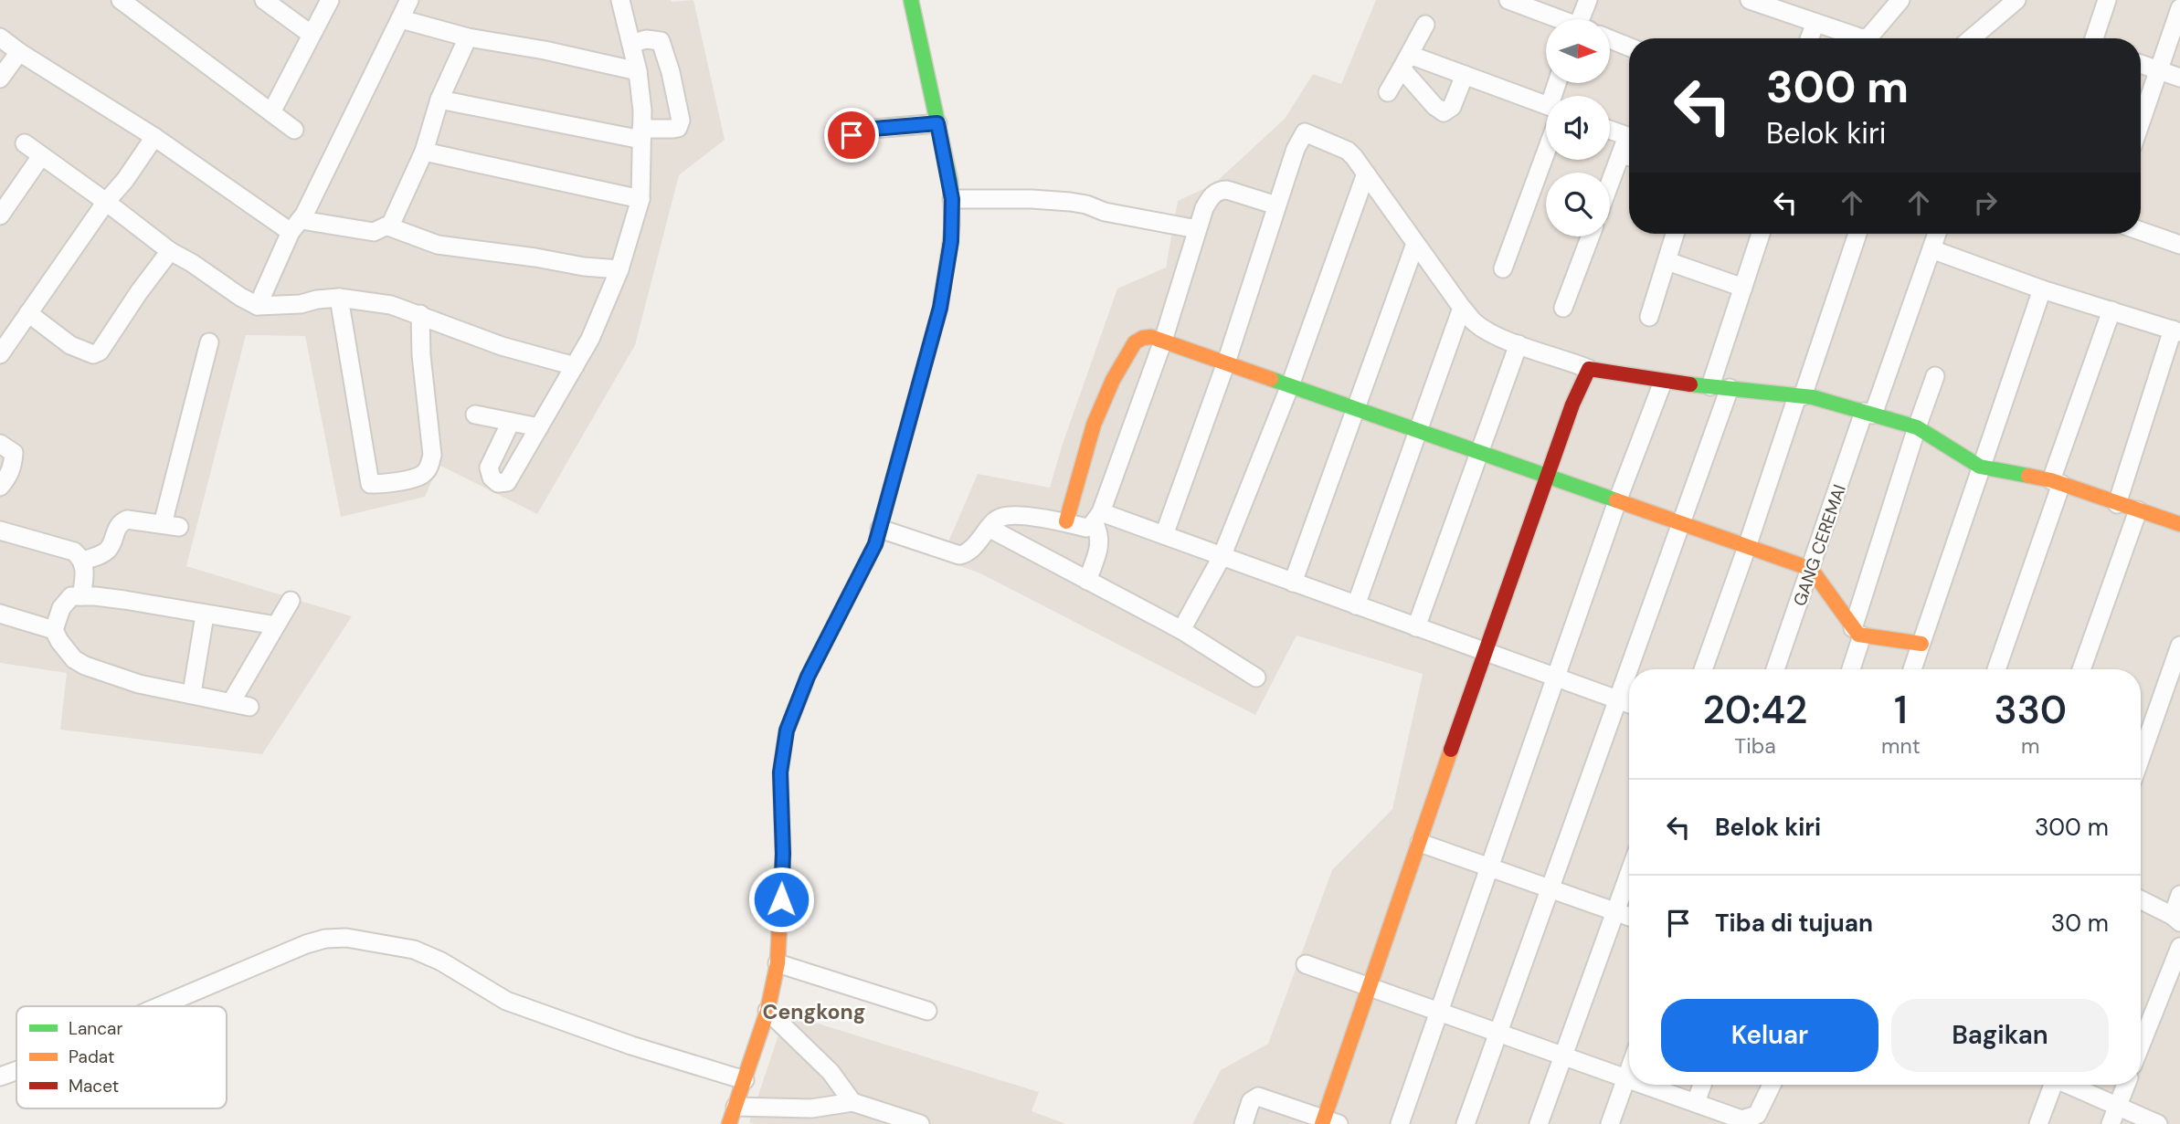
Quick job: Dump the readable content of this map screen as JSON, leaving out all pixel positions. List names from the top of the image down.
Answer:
{
  "streets": {
    "street": ["GANG CEREMAI"]
  },
  "districts": ["Cengkong"],
  "legend": ["Lancar", "Padat", "Macet"],
  "north": "right",
  "page": {
    "turn": ["300 m", "Belok kiri"],
    "eta": [
      "20:42",
      "Tiba",
      "1",
      "mnt",
      "330",
      "m"
    ],
    "list": [
      {
        "name": "Belok kiri",
        "value": "300 m"
      },
      {
        "name": "Tiba di tujuan",
        "value": "30 m"
      }
    ],
    "buttons": ["Keluar", "Bagikan"]
  }
}
